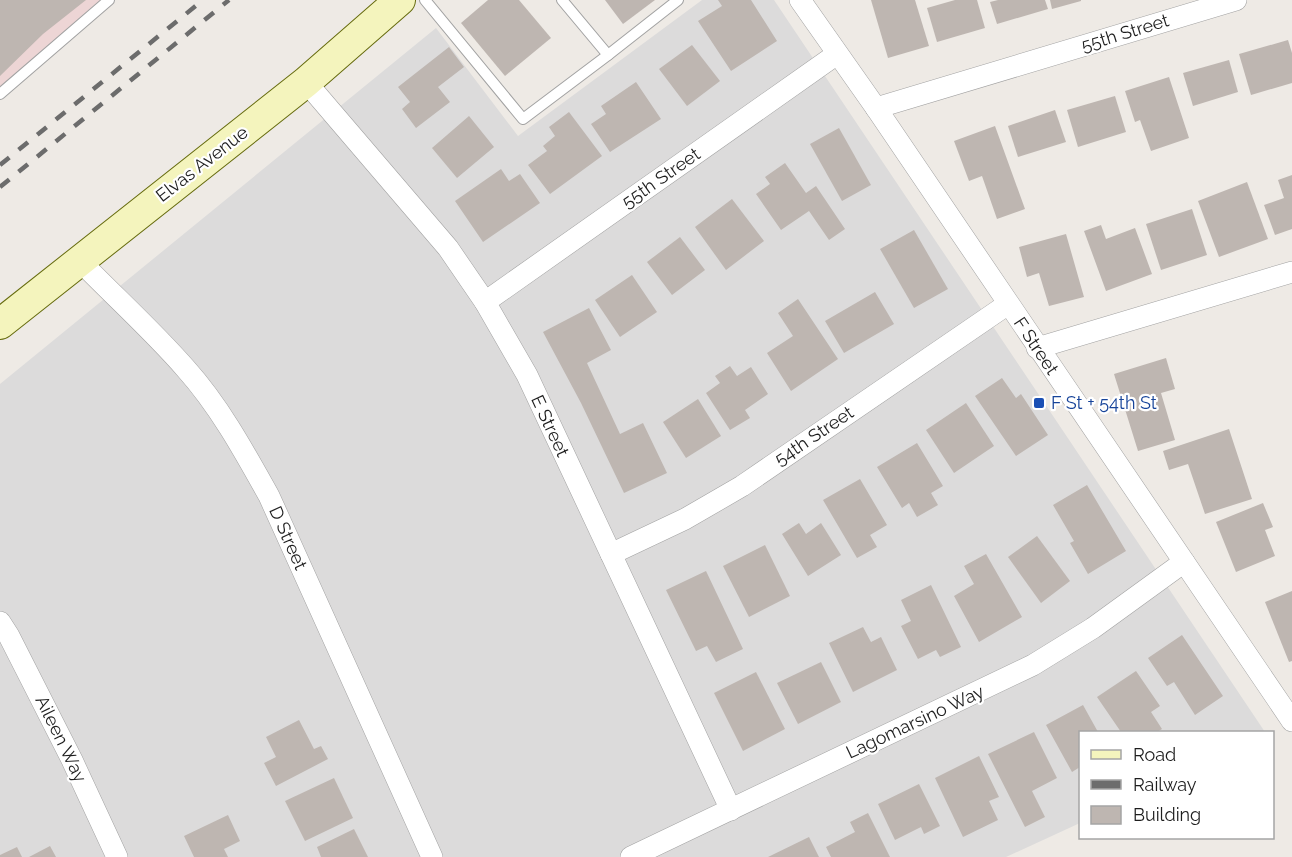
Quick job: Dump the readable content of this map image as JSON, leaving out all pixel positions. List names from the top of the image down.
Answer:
{
  "streets": {
    "street": [
      "55th Street",
      "Elvas Avenue",
      "F Street",
      "E Street",
      "54th Street",
      "D Street",
      "Lagomarsino Way",
      "Aileen Way"
    ]
  },
  "crossings": [
    ["55th Street", "F Street"],
    ["55th Street", "E Street"],
    ["Elvas Avenue", "E Street"],
    ["Elvas Avenue", "D Street"],
    ["F Street", "54th Street"],
    ["F Street", "Lagomarsino Way"],
    ["E Street", "54th Street"],
    ["E Street", "Lagomarsino Way"]
  ],
  "places": {
    "transit": ["F St + 54th St"]
  },
  "legend": ["Road", "Railway", "Building"]
}
